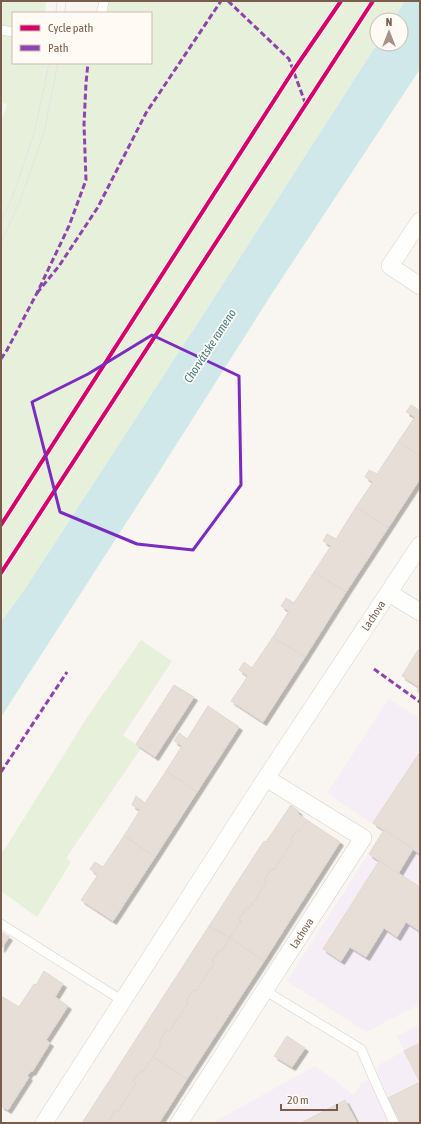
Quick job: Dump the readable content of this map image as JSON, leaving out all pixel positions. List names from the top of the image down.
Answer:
{
  "streets": {
    "street": ["Lachova"]
  },
  "water": ["Chorvátske rameno"],
  "legend": ["Cycle path", "Path"],
  "scale_bar": "20 m",
  "north": "top"
}
